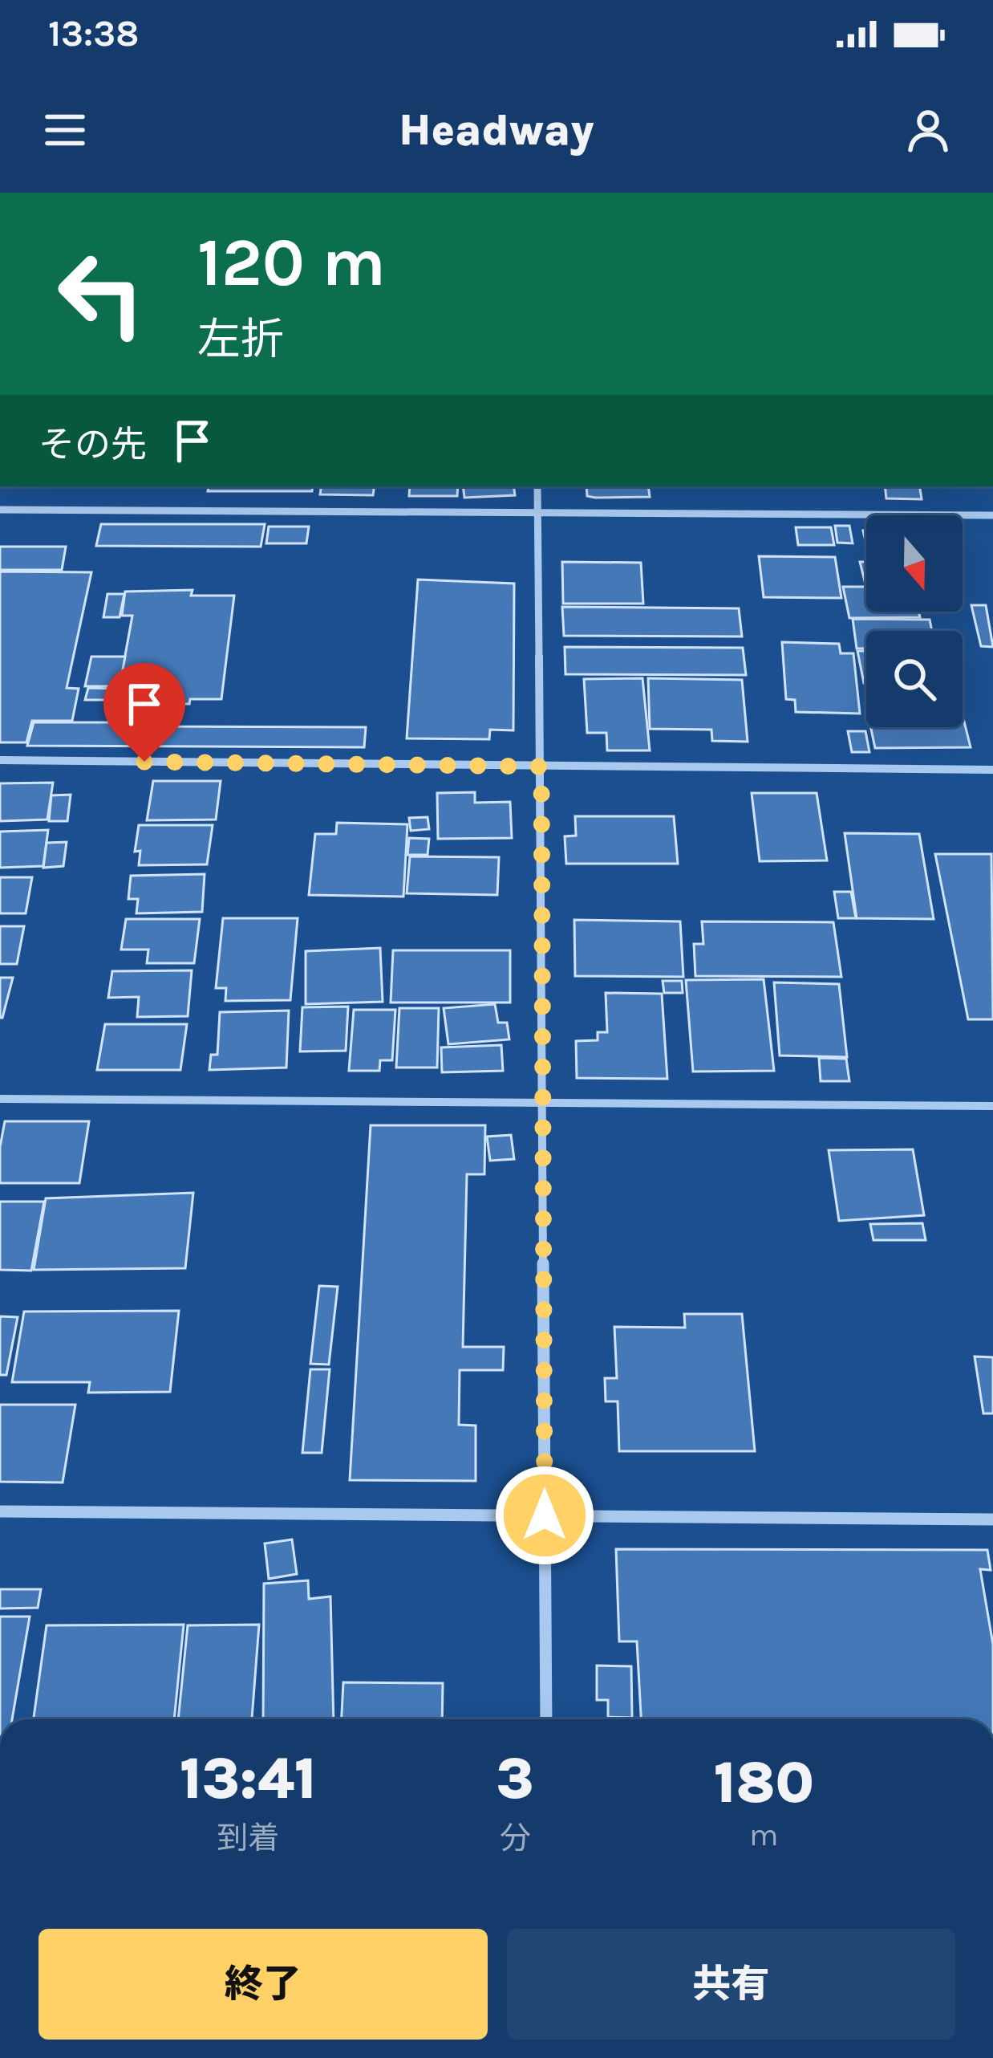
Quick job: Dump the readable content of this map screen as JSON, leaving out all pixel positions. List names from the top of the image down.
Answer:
{
  "north": "bottom",
  "page": {
    "status": "13:38",
    "header": "Headway",
    "turn": ["120 m", "左折"],
    "then": "その先",
    "eta": [
      "13:41",
      "到着",
      "3",
      "分",
      "180",
      "m"
    ],
    "buttons": ["終了", "共有"]
  }
}
